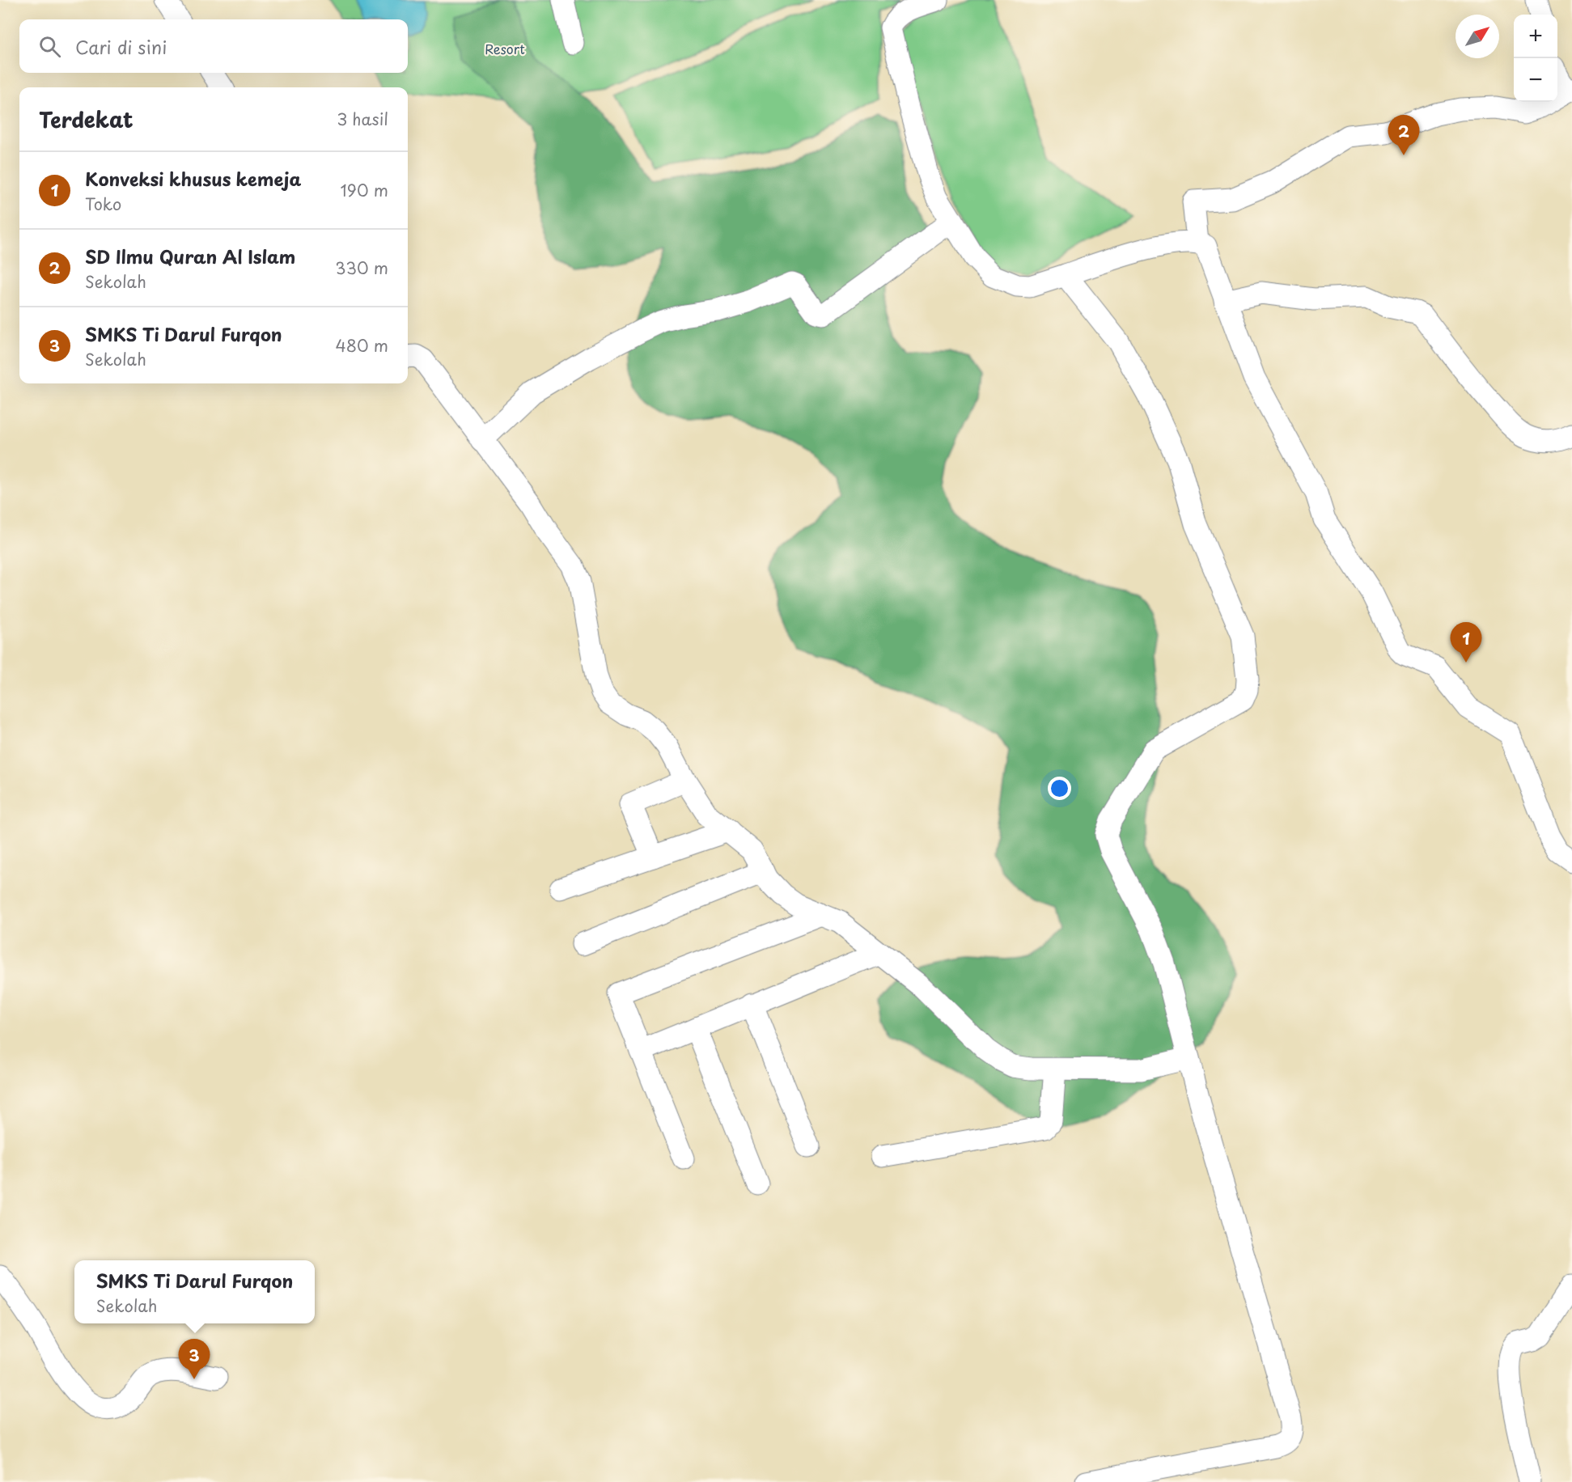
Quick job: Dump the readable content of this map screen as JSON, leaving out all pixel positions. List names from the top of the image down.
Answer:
{
  "parks": ["Resort"],
  "north": "top right",
  "page": {
    "map_buttons": ["+", "−"],
    "search": "Cari di sini",
    "heading": ["Terdekat", "3 hasil"],
    "pins": ["2", "1", "3"],
    "list": [
      {
        "mark": "1",
        "name": "Konveksi khusus kemeja",
        "note": "Toko",
        "value": "190 m"
      },
      {
        "mark": "2",
        "name": "SD Ilmu Quran Al Islam",
        "note": "Sekolah",
        "value": "330 m"
      },
      {
        "mark": "3",
        "name": "SMKS Ti Darul Furqon",
        "note": "Sekolah",
        "value": "480 m"
      }
    ],
    "popup": ["SMKS Ti Darul Furqon", "Sekolah"]
  }
}
